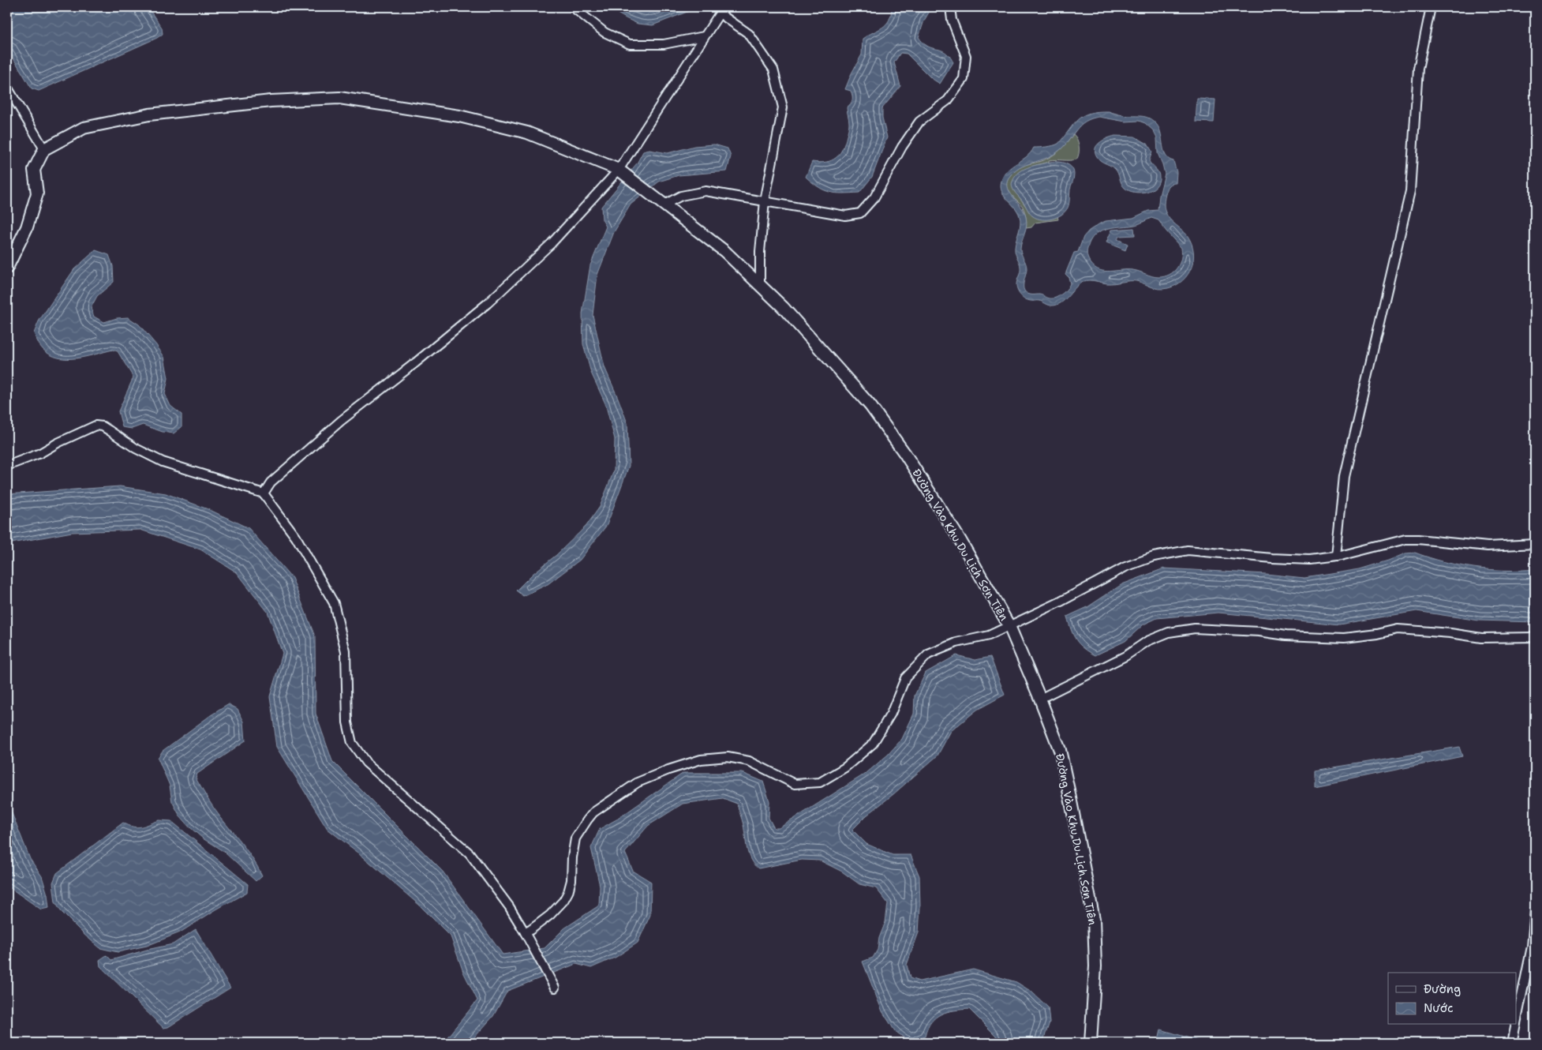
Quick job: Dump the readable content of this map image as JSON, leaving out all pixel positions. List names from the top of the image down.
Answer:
{
  "streets": {
    "street": ["Đường Vào Khu Du Lịch Sơn Tiên"]
  },
  "legend": ["Đường", "Nước"]
}
